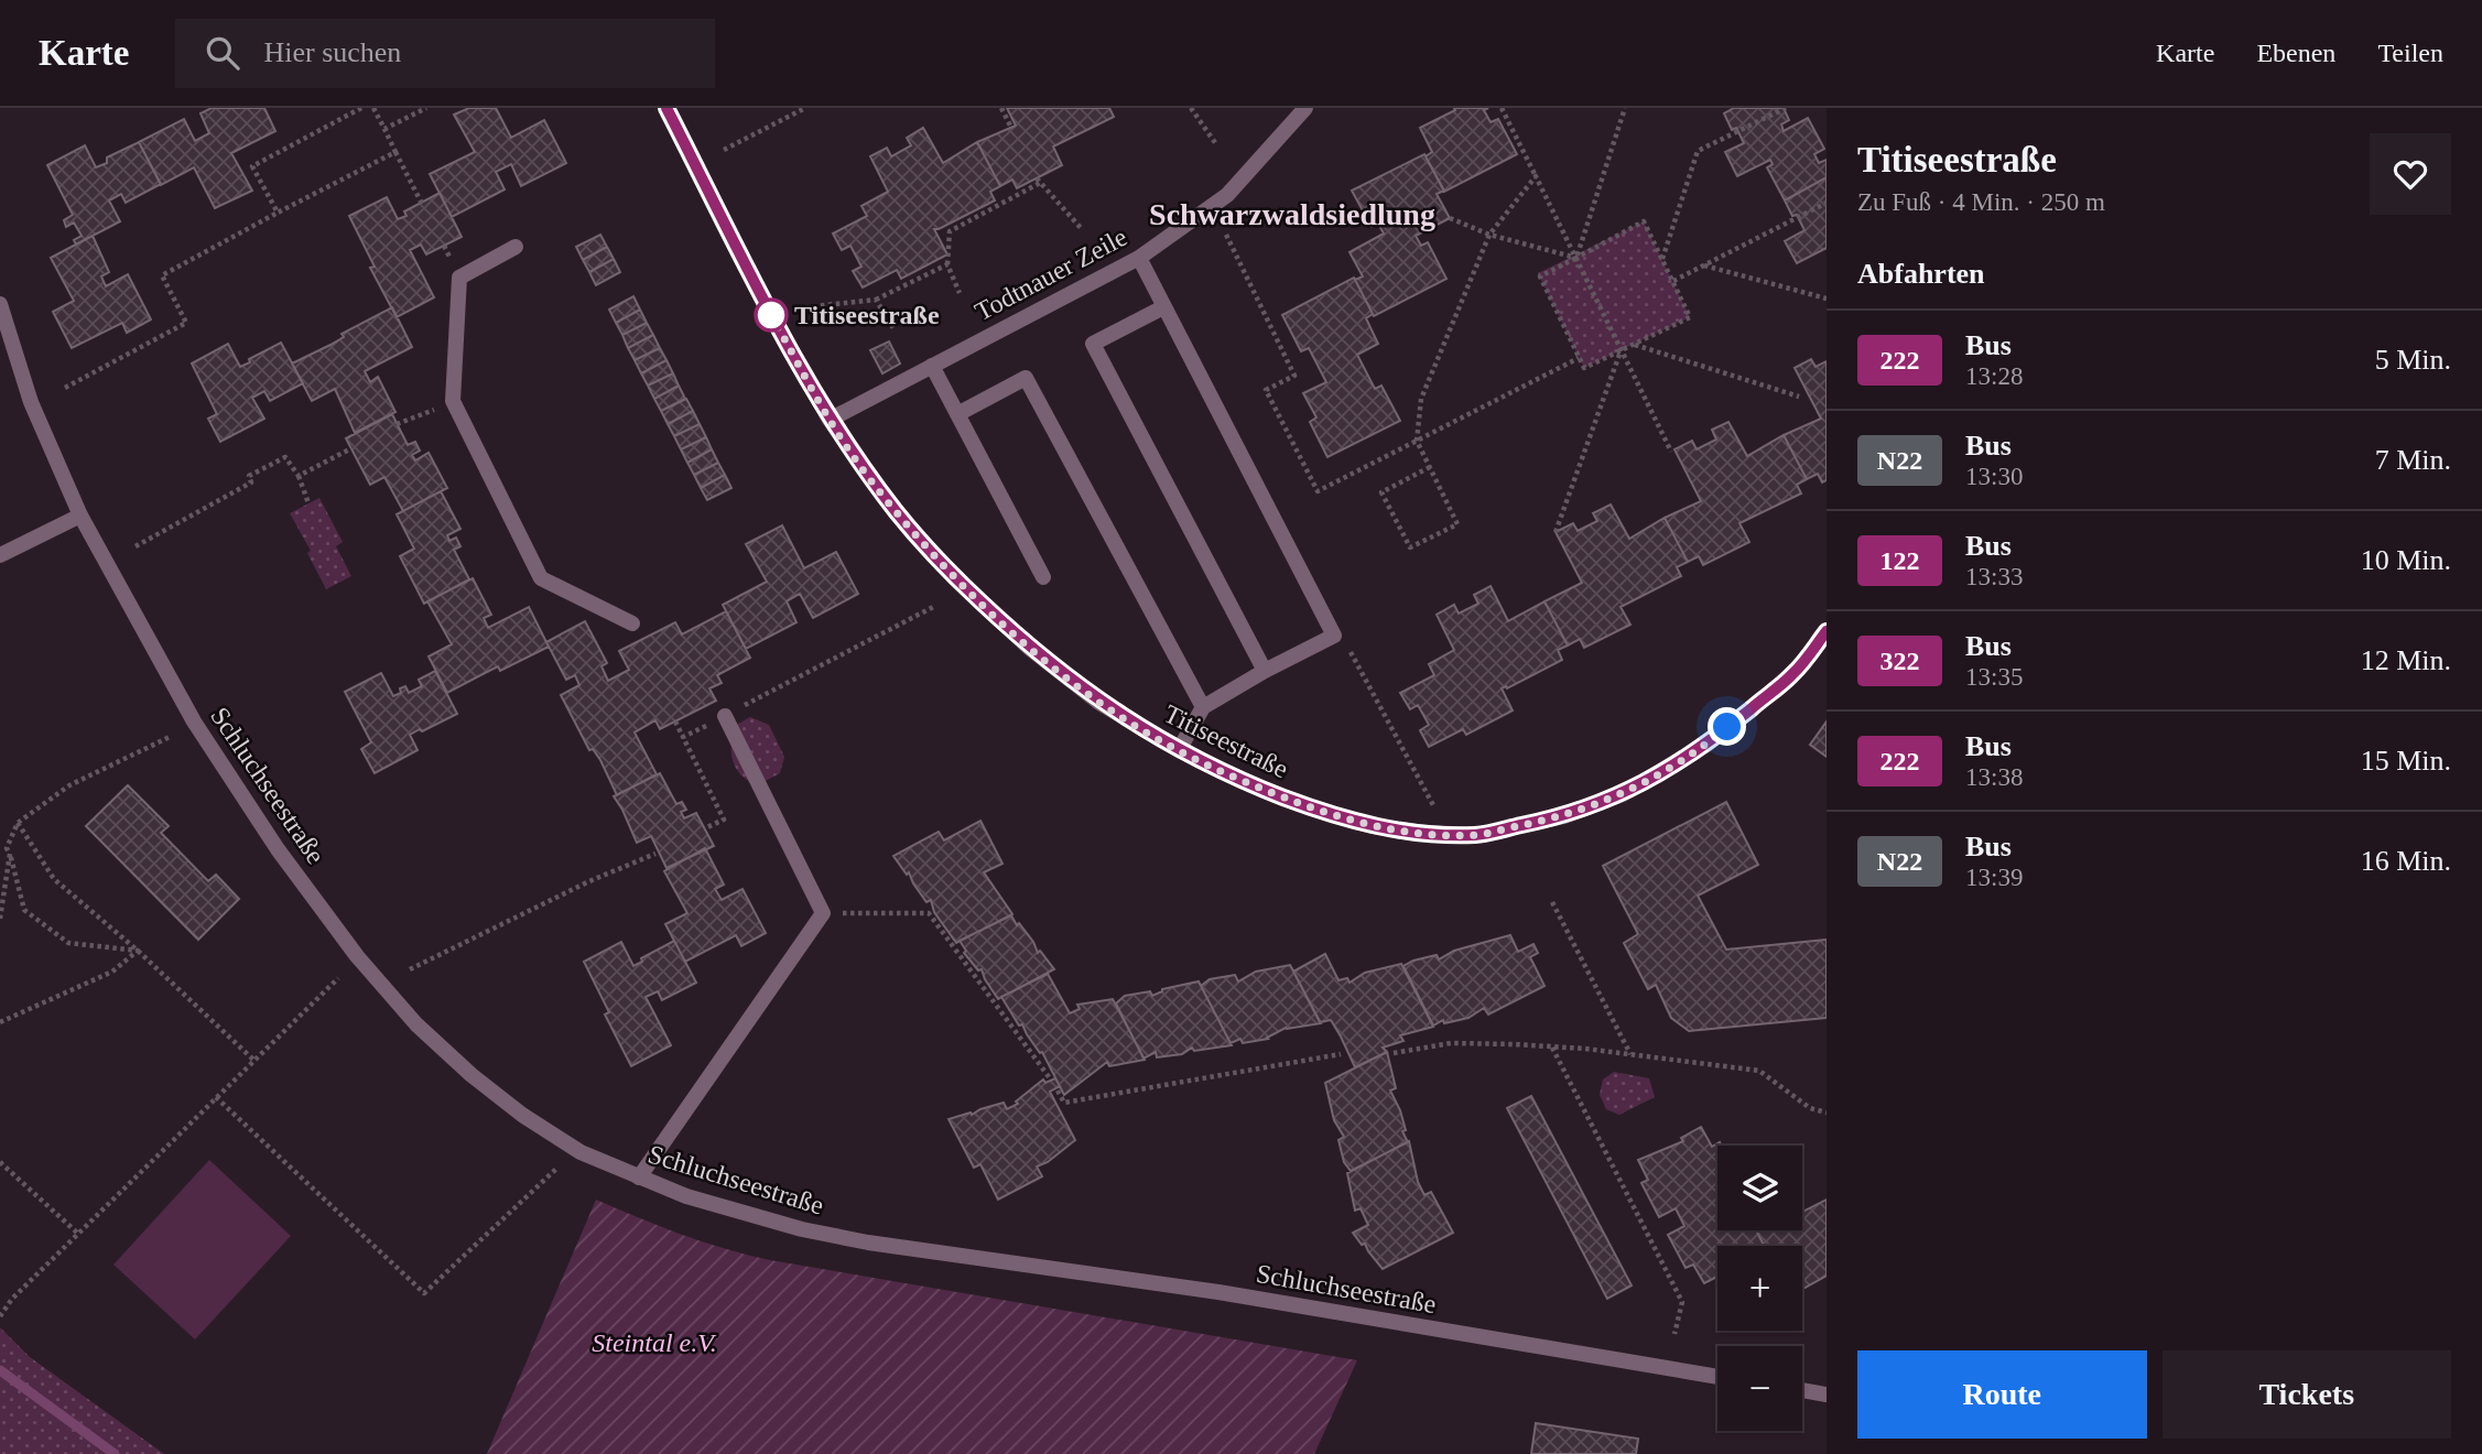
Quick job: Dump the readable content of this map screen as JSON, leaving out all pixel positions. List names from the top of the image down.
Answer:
{
  "streets": {
    "street": ["Todtnauer Zeile", "Titiseestraße", "Schluchseestraße"]
  },
  "crossings": [
    ["Todtnauer Zeile", "Titiseestraße"]
  ],
  "districts": ["Schwarzwaldsiedlung"],
  "parks": ["Steintal e.V."],
  "places": ["Titiseestraße"],
  "lines": ["bus line 222"],
  "page": {
    "header": "Karte",
    "search": "Hier suchen",
    "nav": ["Karte", "Ebenen", "Teilen"],
    "heading": [
      ["Titiseestraße", "Zu Fuß · 4 Min. · 250 m"],
      "Abfahrten"
    ],
    "list": [
      {
        "mark": "222",
        "name": "Bus",
        "note": "13:28",
        "value": "5 Min."
      },
      {
        "mark": "N22",
        "name": "Bus",
        "note": "13:30",
        "value": "7 Min."
      },
      {
        "mark": "122",
        "name": "Bus",
        "note": "13:33",
        "value": "10 Min."
      },
      {
        "mark": "322",
        "name": "Bus",
        "note": "13:35",
        "value": "12 Min."
      },
      {
        "mark": "222",
        "name": "Bus",
        "note": "13:38",
        "value": "15 Min."
      },
      {
        "mark": "N22",
        "name": "Bus",
        "note": "13:39",
        "value": "16 Min."
      }
    ],
    "map_buttons": ["+", "−"],
    "buttons": ["Route", "Tickets"]
  }
}
